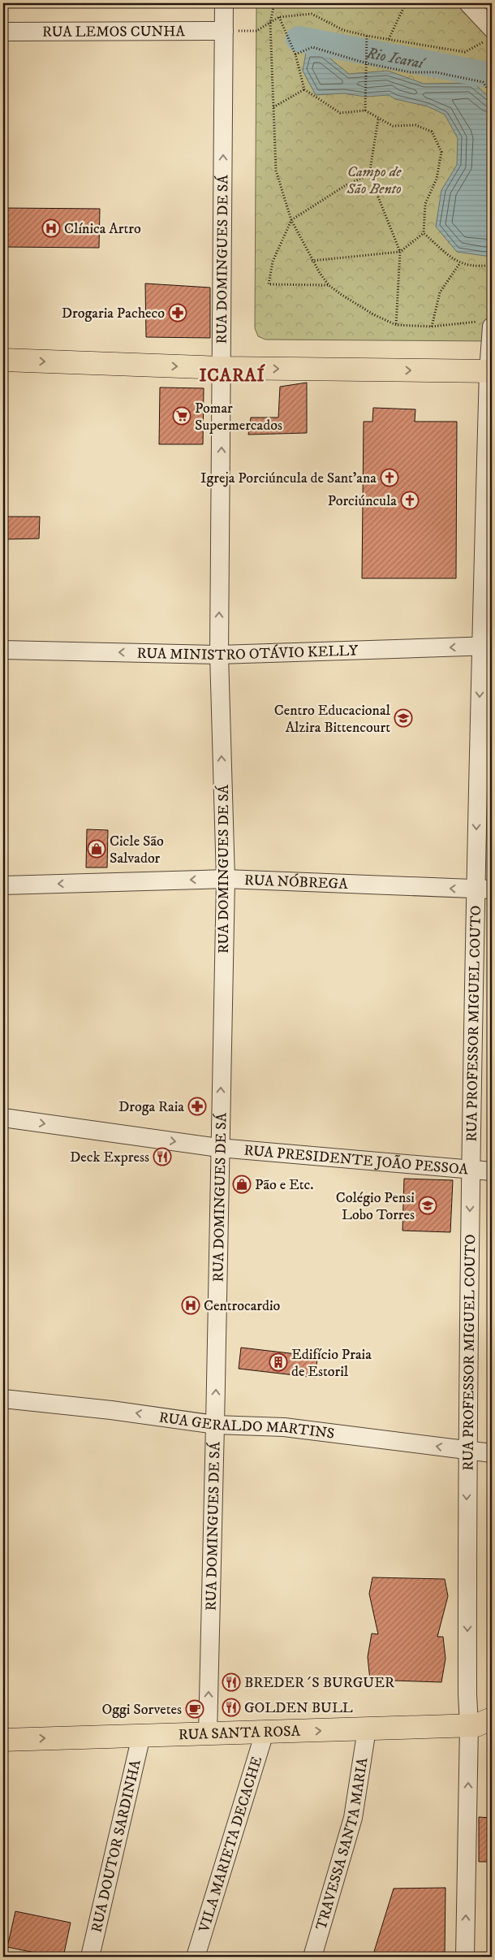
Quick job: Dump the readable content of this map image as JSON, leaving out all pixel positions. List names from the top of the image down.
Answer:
{
  "streets": {
    "main road": ["RUA SANTA ROSA"],
    "street": [
      "RUA LEMOS CUNHA",
      "RUA DOMINGUES DE SÁ",
      "RUA MINISTRO OTÁVIO KELLY",
      "RUA NÓBREGA",
      "RUA PROFESSOR MIGUEL COUTO",
      "RUA PRESIDENTE JOÃO PESSOA",
      "RUA GERALDO MARTINS",
      "TRAVESSA SANTA MARIA",
      "VILA MARIETA DECACHE",
      "RUA DOUTOR SARDINHA"
    ]
  },
  "crossings": [
    ["RUA LEMOS CUNHA", "RUA DOMINGUES DE SÁ"],
    ["RUA DOMINGUES DE SÁ", "RUA MINISTRO OTÁVIO KELLY"],
    ["RUA DOMINGUES DE SÁ", "RUA NÓBREGA"],
    ["RUA DOMINGUES DE SÁ", "RUA PRESIDENTE JOÃO PESSOA"],
    ["RUA DOMINGUES DE SÁ", "RUA GERALDO MARTINS"],
    ["RUA DOMINGUES DE SÁ", "RUA SANTA ROSA"],
    ["RUA MINISTRO OTÁVIO KELLY", "RUA PROFESSOR MIGUEL COUTO"],
    ["RUA NÓBREGA", "RUA PROFESSOR MIGUEL COUTO"],
    ["RUA PROFESSOR MIGUEL COUTO", "RUA PRESIDENTE JOÃO PESSOA"],
    ["RUA PROFESSOR MIGUEL COUTO", "RUA GERALDO MARTINS"],
    ["RUA PROFESSOR MIGUEL COUTO", "RUA SANTA ROSA"],
    ["RUA SANTA ROSA", "TRAVESSA SANTA MARIA"],
    ["RUA SANTA ROSA", "VILA MARIETA DECACHE"],
    ["RUA SANTA ROSA", "RUA DOUTOR SARDINHA"]
  ],
  "one_way": [
    "RUA DOMINGUES DE SÁ",
    "RUA MINISTRO OTÁVIO KELLY",
    "RUA NÓBREGA",
    "RUA PRESIDENTE JOÃO PESSOA",
    "RUA GERALDO MARTINS",
    "RUA SANTA ROSA"
  ],
  "districts": ["ICARAÍ"],
  "water": ["Rio Icaraí"],
  "parks": ["Campo de São Bento"],
  "places": {
    "hospital": ["Clínica Artro", "Centrocardio"],
    "pharmacy": ["Drogaria Pacheco", "Droga Raia"],
    "supermarket": ["Pomar Supermercados"],
    "church": ["Igreja Porciúncula de Sant’ana", "Porciúncula"],
    "school or university": ["Centro Educacional Alzira Bittencourt", "Colégio Pensi Lobo Torres"],
    "shop": ["Cicle São Salvador", "Pão e Etc."],
    "restaurant": ["Deck Express", "BREDER´S BURGUER", "GOLDEN BULL"],
    "building": ["Edifício Praia de Estoril"],
    "cafe": ["Oggi Sorvetes"]
  }
}
